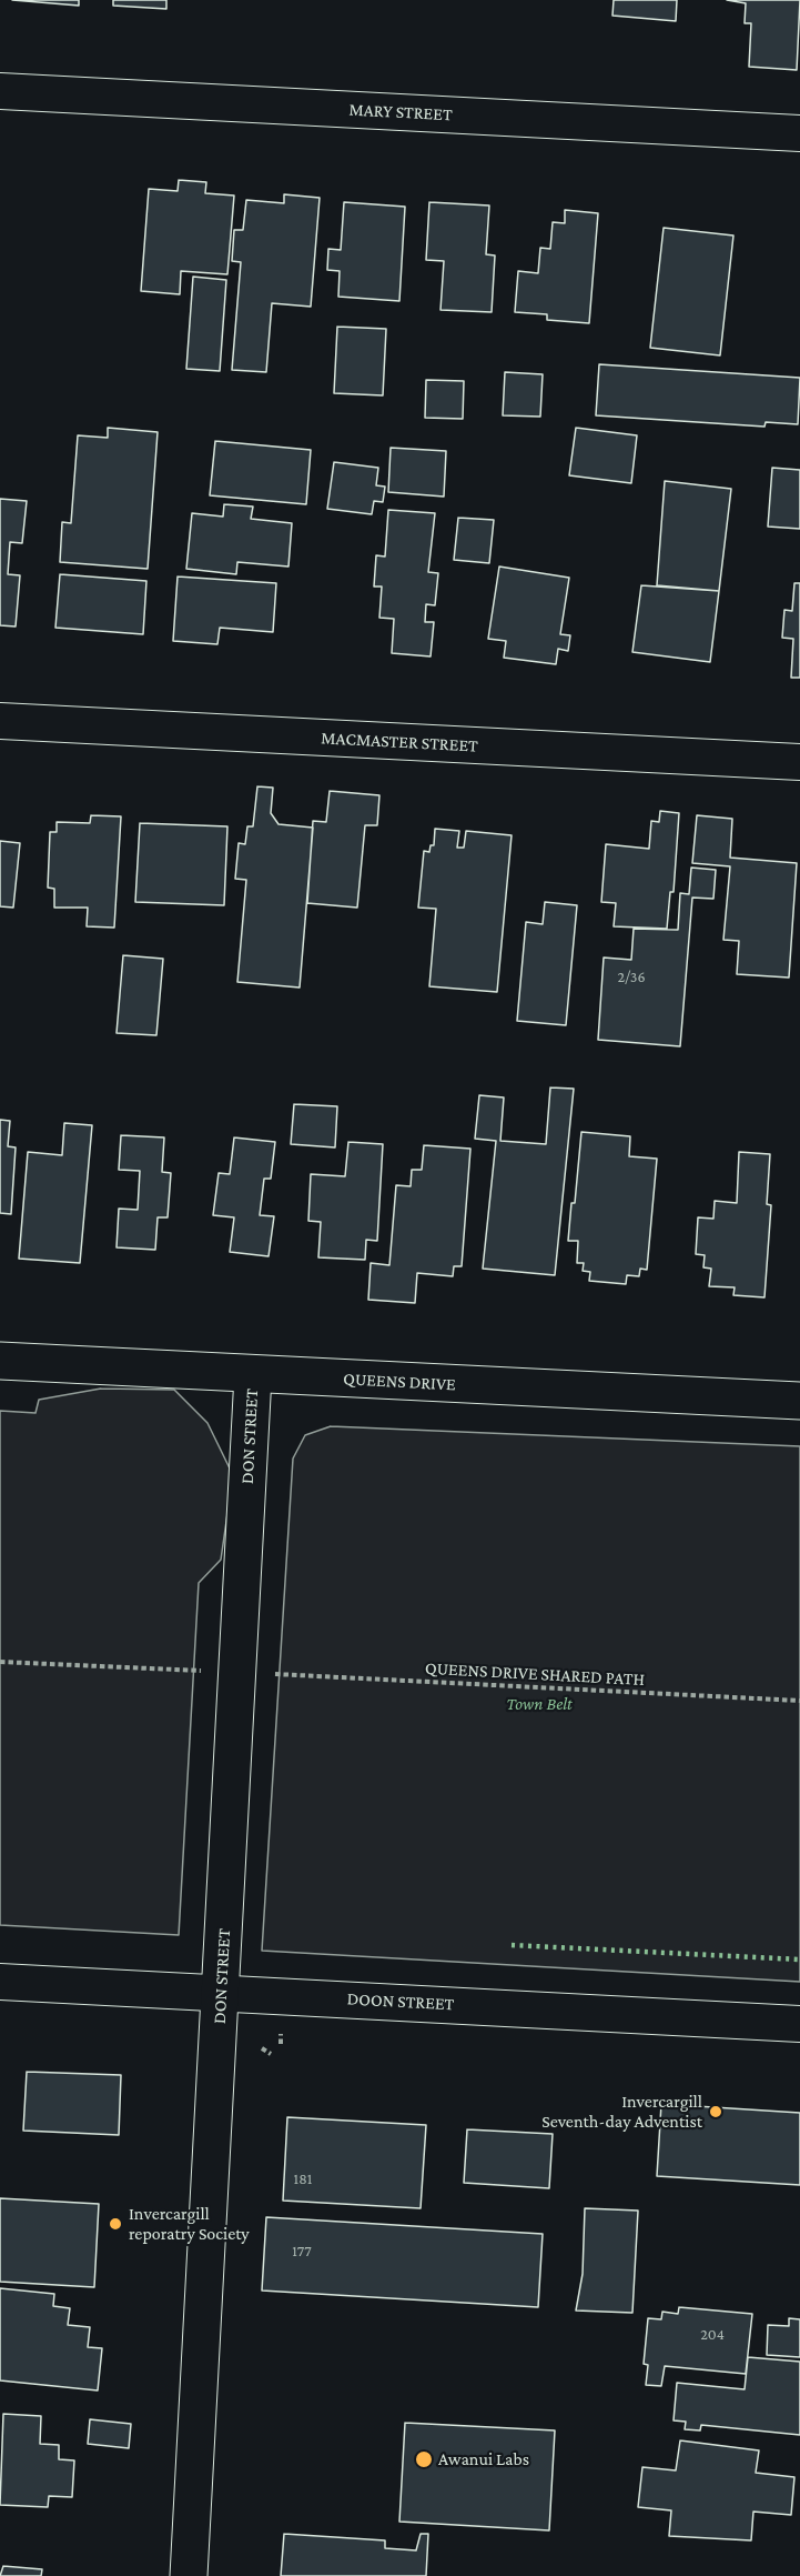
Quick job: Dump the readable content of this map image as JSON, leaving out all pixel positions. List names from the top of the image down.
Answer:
{
  "streets": {
    "street": [
      "MARY STREET",
      "MACMASTER STREET",
      "QUEENS DRIVE",
      "DON STREET",
      "DOON STREET"
    ],
    "path": ["QUEENS DRIVE SHARED PATH"]
  },
  "crossings": [
    ["QUEENS DRIVE", "DON STREET"],
    ["DON STREET", "DOON STREET"]
  ],
  "parks": ["Town Belt"],
  "places": ["Invercargill Seventh-day Adventist", "Invercargill reporatry Society", "Awanui Labs"],
  "house_numbers": [
    "2/36",
    "181",
    "177",
    "204"
  ]
}
